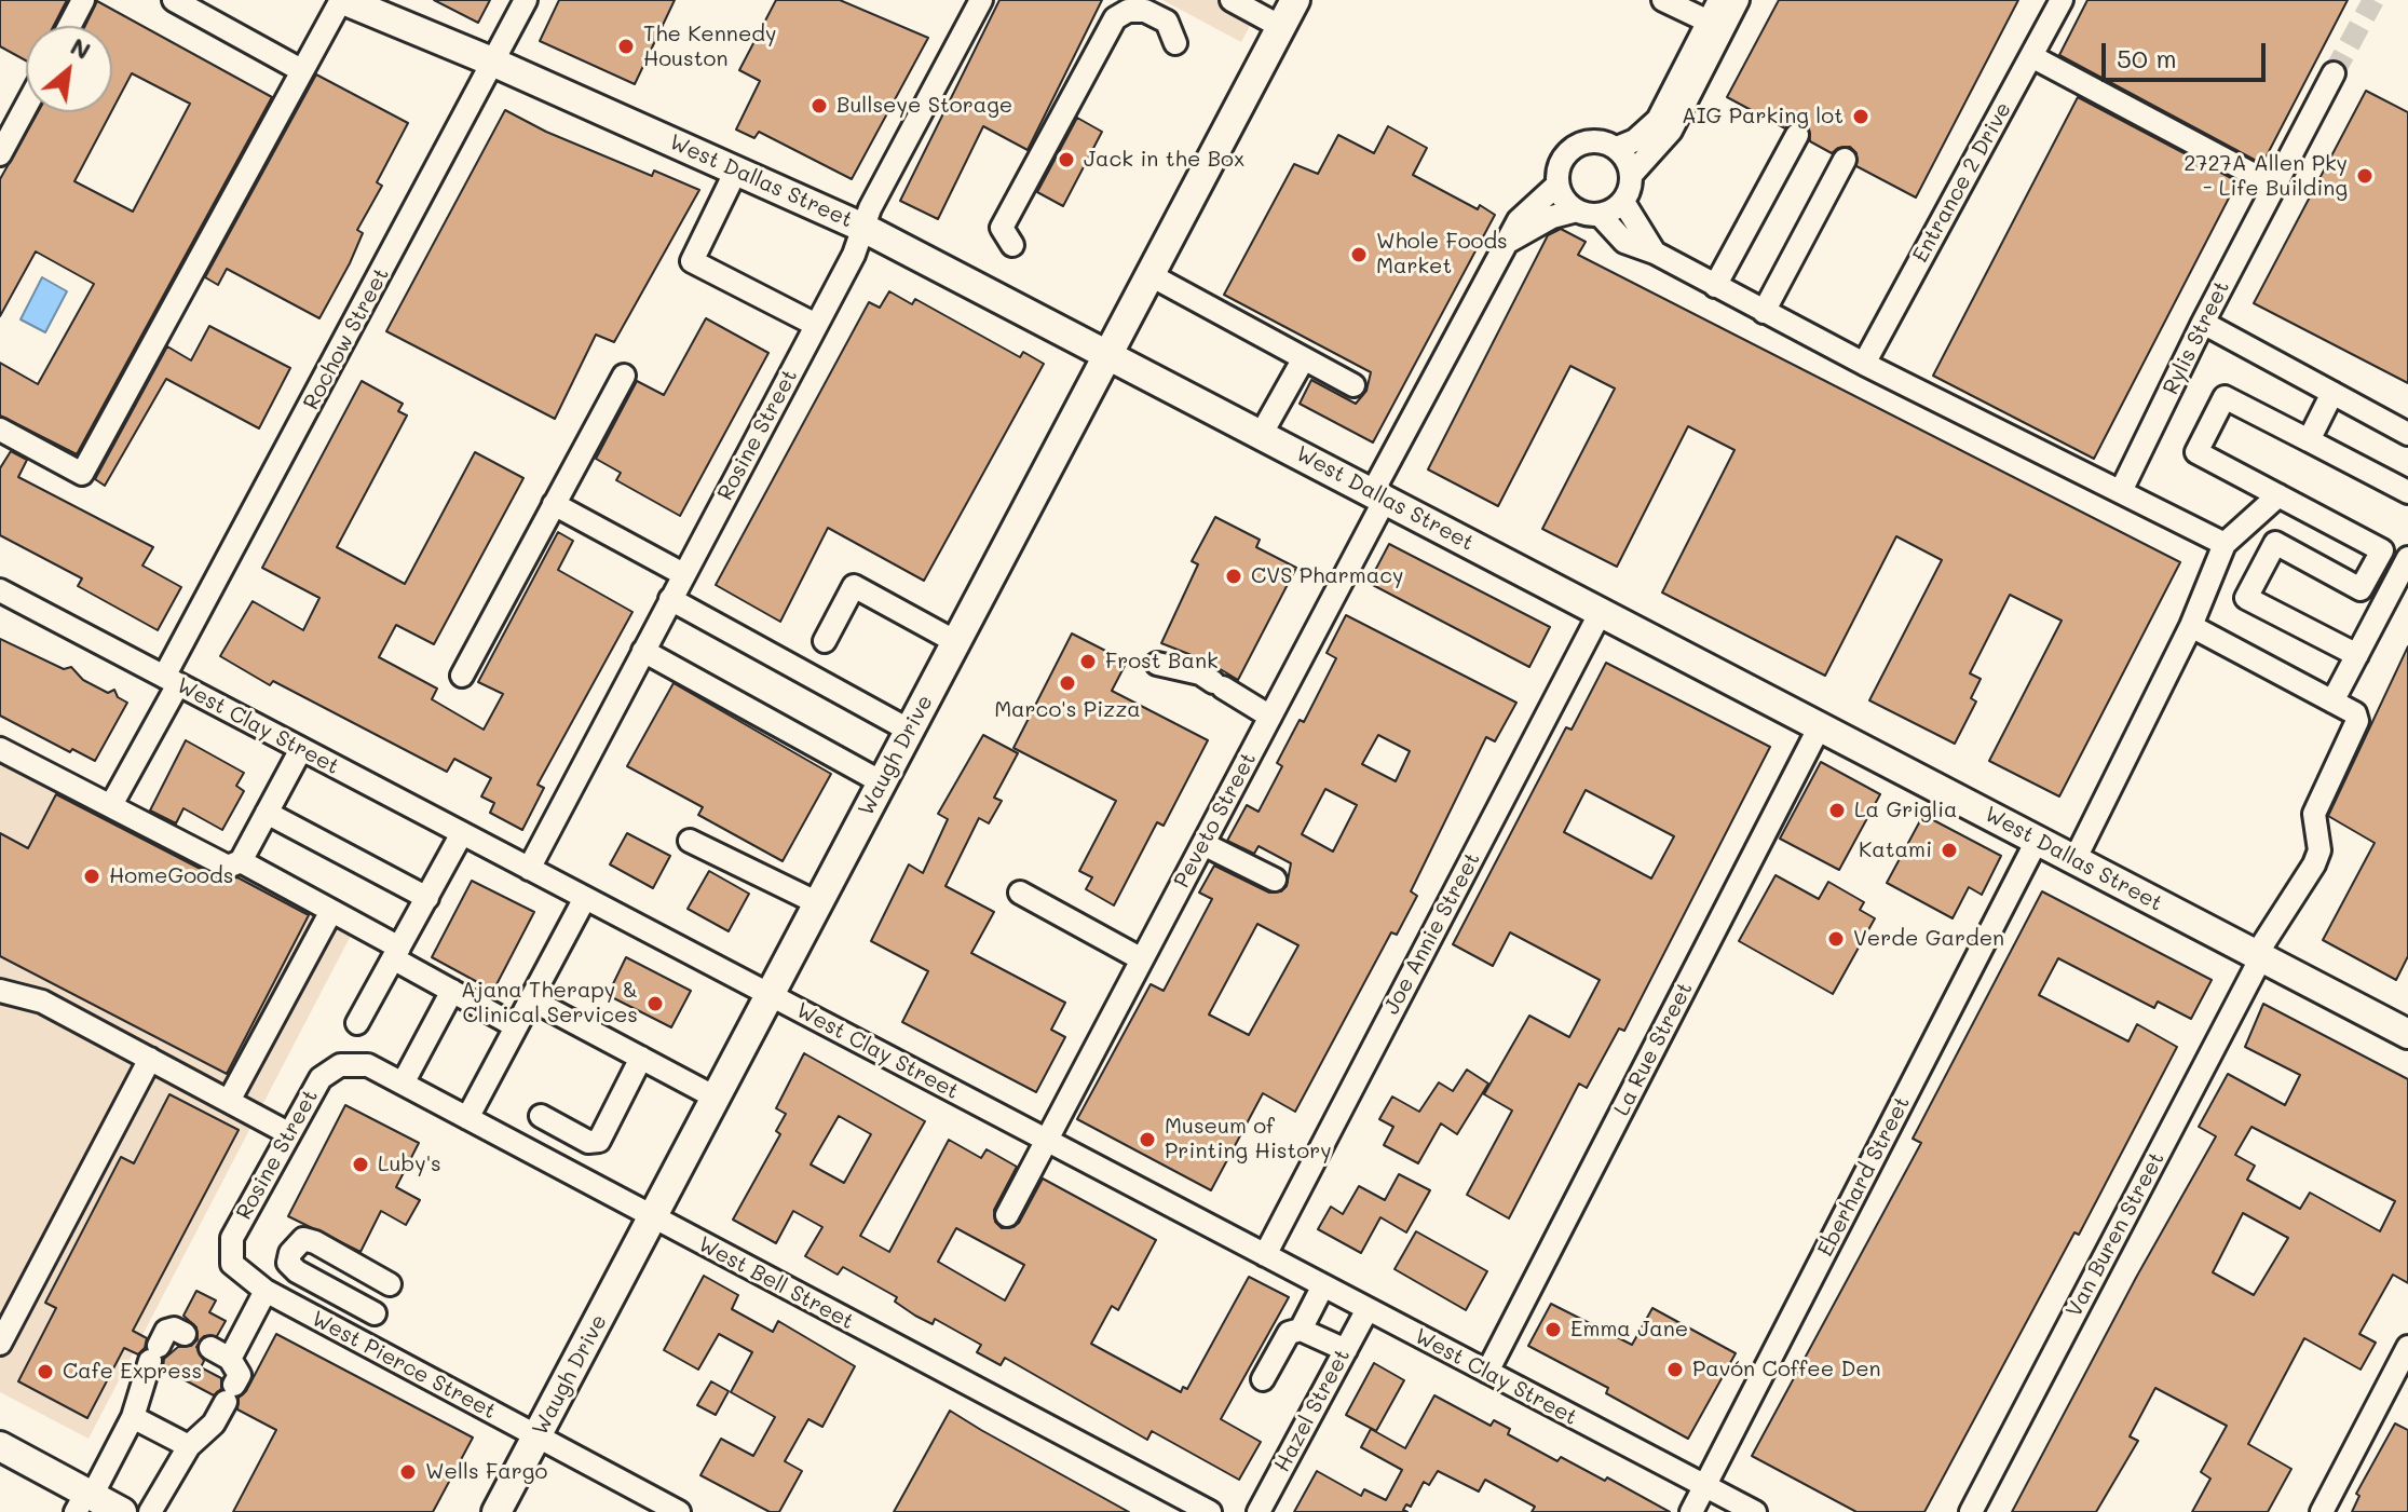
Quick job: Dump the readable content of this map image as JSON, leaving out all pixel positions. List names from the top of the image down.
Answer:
{
  "streets": {
    "main road": ["West Dallas Street", "Waugh Drive"],
    "street": [
      "Entrance 2 Drive",
      "Rylis Street",
      "Rochow Street",
      "Rosine Street",
      "West Clay Street",
      "Peveto Street",
      "Joe Annie Street",
      "La Rue Street",
      "Eberhard Street",
      "Van Buren Street",
      "West Bell Street",
      "West Pierce Street",
      "Hazel Street"
    ]
  },
  "crossings": [
    ["West Dallas Street", "Rochow Street"],
    ["West Dallas Street", "Rosine Street"],
    ["West Dallas Street", "Waugh Drive"],
    ["West Dallas Street", "Peveto Street"],
    ["West Dallas Street", "Joe Annie Street"],
    ["West Dallas Street", "La Rue Street"],
    ["West Dallas Street", "Eberhard Street"],
    ["West Dallas Street", "Van Buren Street"],
    ["Rochow Street", "West Clay Street"],
    ["Rosine Street", "West Clay Street"],
    ["Rosine Street", "West Bell Street"],
    ["Rosine Street", "West Pierce Street"],
    ["West Clay Street", "Waugh Drive"],
    ["West Clay Street", "Peveto Street"],
    ["West Clay Street", "Joe Annie Street"],
    ["West Clay Street", "La Rue Street"],
    ["West Clay Street", "Eberhard Street"],
    ["West Clay Street", "Hazel Street"],
    ["Waugh Drive", "West Bell Street"],
    ["Waugh Drive", "West Pierce Street"]
  ],
  "places": [
    "The Kennedy Houston",
    "Bullseye Storage",
    "AIG Parking lot",
    "Jack in the Box",
    "2727A Allen Pky - Life Building",
    "Whole Foods Market",
    "CVS Pharmacy",
    "Frost Bank",
    "Marco's Pizza",
    "La Griglia",
    "Katami",
    "HomeGoods",
    "Verde Garden",
    "Ajana Therapy & Clinical Services",
    "Museum of Printing History",
    "Luby's",
    "Emma Jane",
    "Pavón Coffee Den",
    "Cafe Express",
    "Wells Fargo"
  ],
  "scale_bar": "50 m",
  "north": "top right"
}
